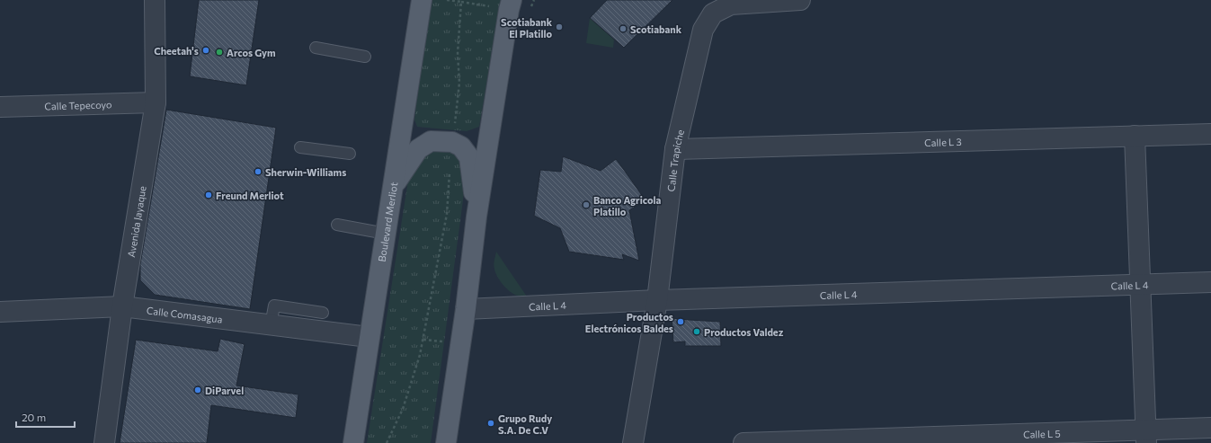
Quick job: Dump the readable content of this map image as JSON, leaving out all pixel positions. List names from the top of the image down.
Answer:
{
  "streets": {
    "main road": ["Boulevard Merliot"],
    "street": [
      "Calle Tepecoyo",
      "Calle L 3",
      "Calle Trapiche",
      "Avenida Jayaque",
      "Calle L 4",
      "Calle Comasagua",
      "Calle L 5"
    ]
  },
  "crossings": [
    ["Calle Tepecoyo", "Avenida Jayaque"],
    ["Calle L 3", "Calle Trapiche"],
    ["Calle Trapiche", "Calle L 4"],
    ["Avenida Jayaque", "Calle Comasagua"],
    ["Boulevard Merliot", "Calle Comasagua"]
  ],
  "places": [
    "Scotiabank El Platillo",
    "Scotiabank",
    "Cheetah's",
    "Arcos Gym",
    "Sherwin-Williams",
    "Freund Merliot",
    "Banco Agricola Platillo",
    "Productos Electrónicos Baldes",
    "Productos Valdez",
    "DiParvel",
    "Grupo Rudy S.A. De C.V"
  ],
  "scale_bar": "20 m"
}
